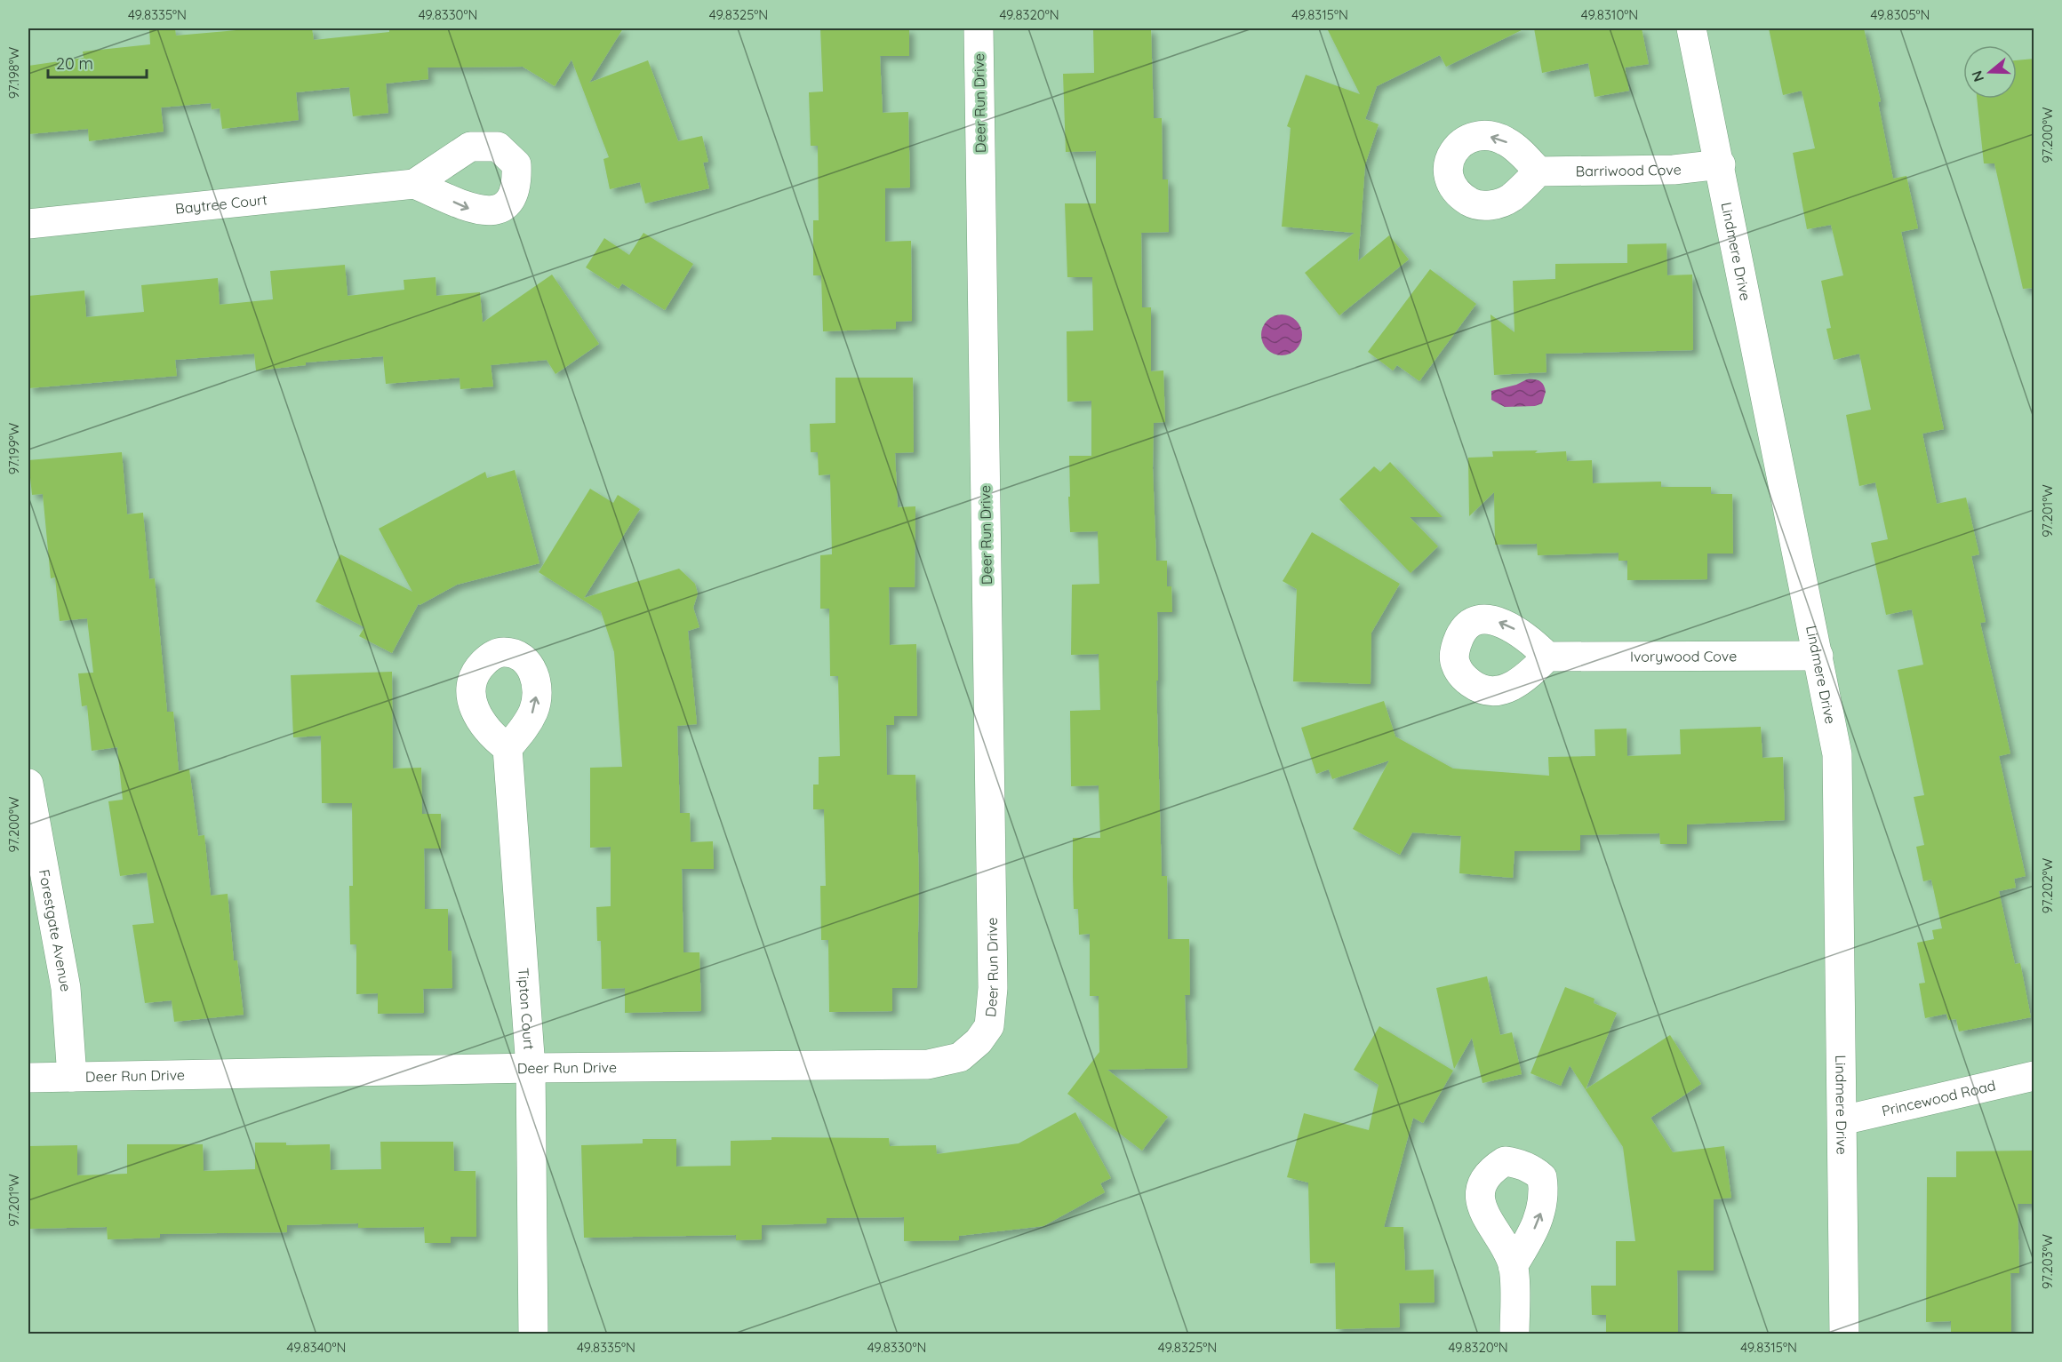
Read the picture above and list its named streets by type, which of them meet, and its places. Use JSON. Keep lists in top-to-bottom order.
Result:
{
  "streets": {
    "street": [
      "Deer Run Drive",
      "Barriwood Cove",
      "Baytree Court",
      "Lindmere Drive",
      "Ivorywood Cove",
      "Forestgate Avenue",
      "Tipton Court",
      "Princewood Road"
    ]
  },
  "crossings": [
    ["Deer Run Drive", "Forestgate Avenue"],
    ["Deer Run Drive", "Tipton Court"],
    ["Barriwood Cove", "Lindmere Drive"],
    ["Lindmere Drive", "Ivorywood Cove"],
    ["Lindmere Drive", "Princewood Road"]
  ],
  "scale_bar": "20 m",
  "north": "left",
  "coordinates": [
    "49.8335°N",
    "49.8330°N",
    "49.8325°N",
    "49.8320°N",
    "49.8315°N",
    "49.8310°N",
    "49.8305°N",
    "97.198°W",
    "97.200°W",
    "97.199°W",
    "97.201°W",
    "97.202°W",
    "97.203°W",
    "49.8340°N"
  ]
}
